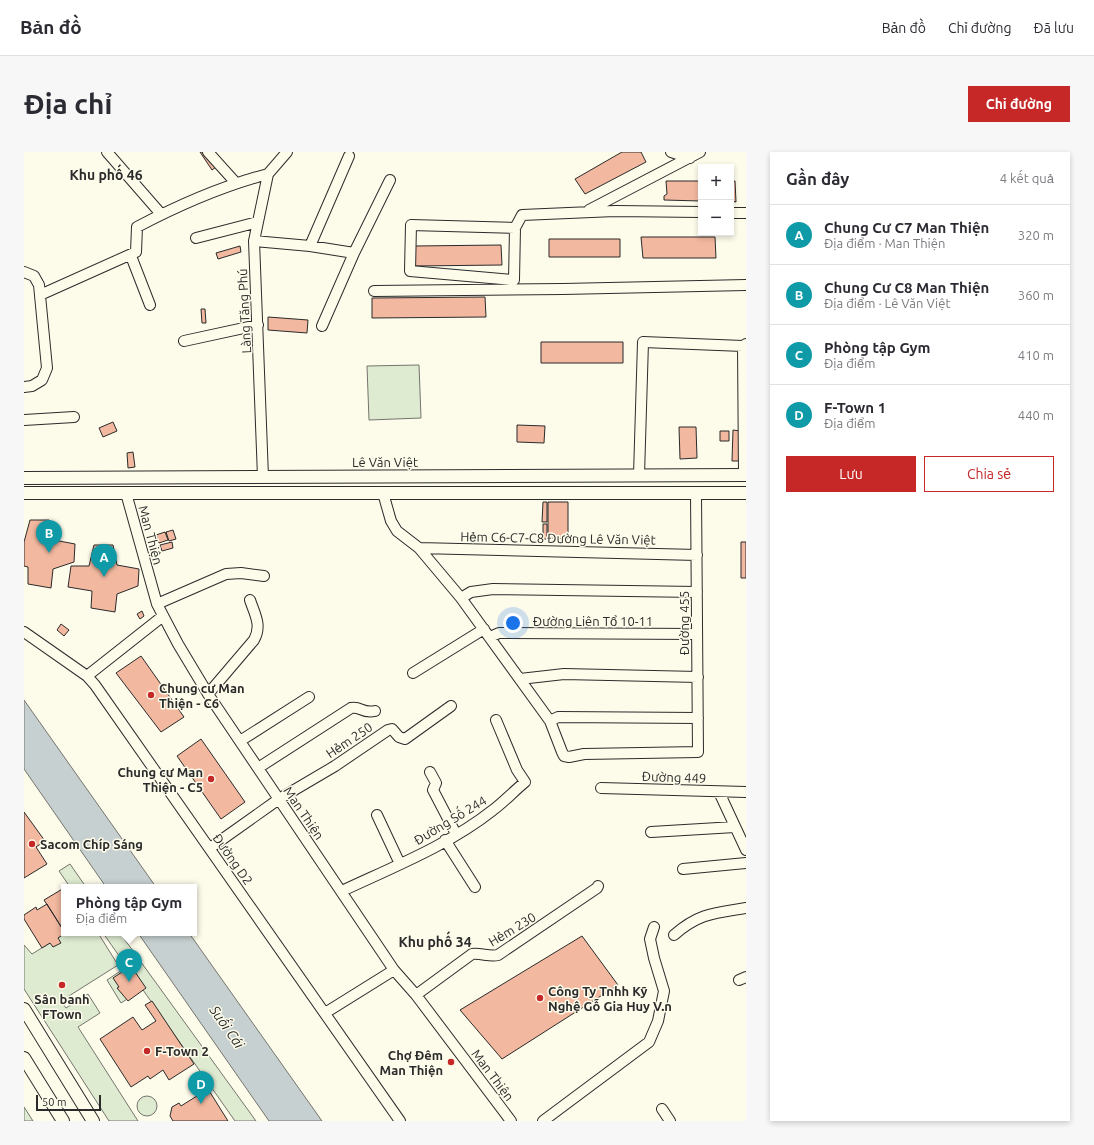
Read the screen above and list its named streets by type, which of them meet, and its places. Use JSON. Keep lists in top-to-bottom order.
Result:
{
  "streets": {
    "main road": ["Lê Văn Việt"],
    "street": [
      "Làng Tăng Phú",
      "Man Thiện",
      "Hẻm C6-C7-C8 Đường Lê Văn Việt",
      "Đường Liên Tổ 10-11",
      "Đường 455",
      "Hẻm 250",
      "Đường 449",
      "Đường Số 244",
      "Đường D2",
      "Hẻm 230"
    ]
  },
  "crossings": [
    ["Làng Tăng Phú", "Lê Văn Việt"],
    ["Man Thiện", "Hẻm 250"],
    ["Man Thiện", "Đường Số 244"],
    ["Man Thiện", "Hẻm 230"],
    ["Hẻm C6-C7-C8 Đường Lê Văn Việt", "Đường 455"],
    ["Đường Liên Tổ 10-11", "Đường 455"]
  ],
  "districts": ["Khu phố 46", "Khu phố 34"],
  "water": ["Suối Cái"],
  "places": [
    "Chung cư Man Thiện - C6",
    "Chung cư Man Thiện - C5",
    "Sacom Chíp Sáng",
    "Sân banh FTown",
    "Công Ty Tnhh Kỹ Nghệ Gỗ Gia Huy V.n",
    "F-Town 2",
    "Chợ Đêm Man Thiện"
  ],
  "scale_bar": "50 m",
  "page": {
    "header": "Bản đồ",
    "nav": ["Bản đồ", "Chỉ đường", "Đã lưu"],
    "buttons": [
      "Chỉ đường",
      ["Lưu", "Chia sẻ"]
    ],
    "title": "Địa chỉ",
    "heading": ["Gần đây", "4 kết quả"],
    "map_buttons": ["+", "−"],
    "list": [
      {
        "mark": "A",
        "name": "Chung Cư C7 Man Thiện",
        "note": "Địa điểm · Man Thiện",
        "value": "320 m"
      },
      {
        "mark": "B",
        "name": "Chung Cư C8 Man Thiện",
        "note": "Địa điểm · Lê Văn Việt",
        "value": "360 m"
      },
      {
        "mark": "C",
        "name": "Phòng tập Gym",
        "note": "Địa điểm",
        "value": "410 m"
      },
      {
        "mark": "D",
        "name": "F-Town 1",
        "note": "Địa điểm",
        "value": "440 m"
      }
    ],
    "pins": [
      "B",
      "A",
      "C",
      "D"
    ],
    "popup": ["Phòng tập Gym", "Địa điểm"],
    "scale": "50 m"
  }
}
